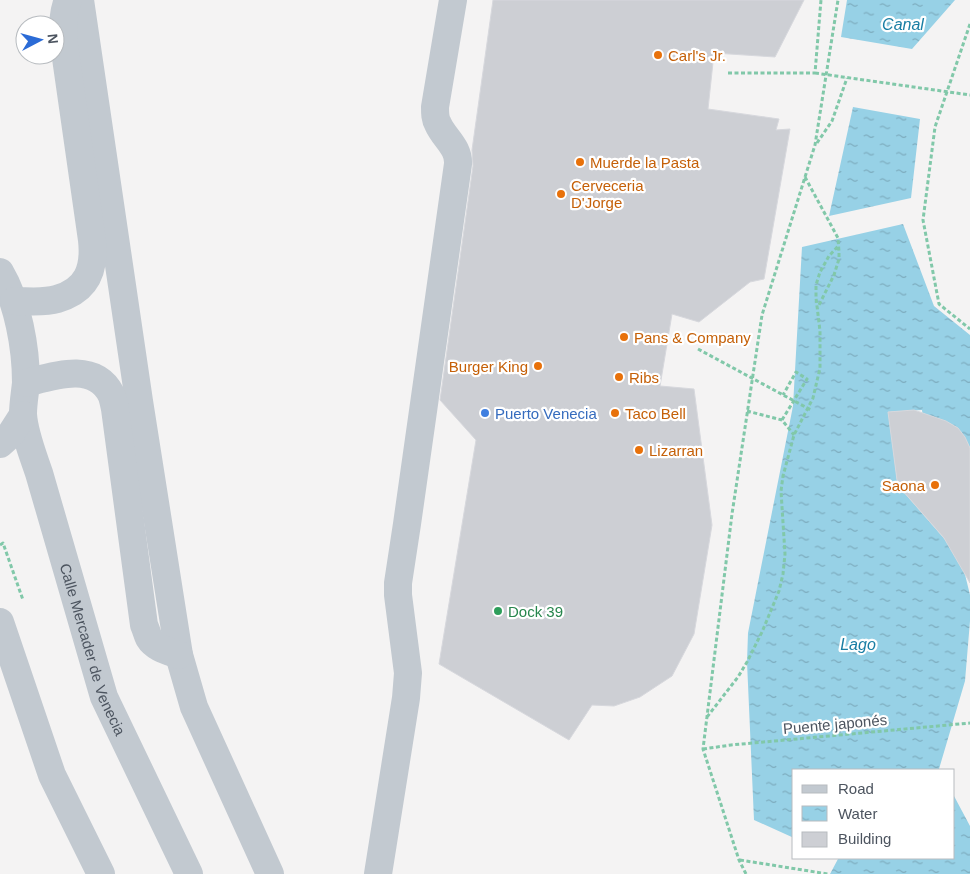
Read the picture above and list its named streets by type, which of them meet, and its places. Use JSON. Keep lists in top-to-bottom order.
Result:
{
  "streets": {
    "street": ["Calle Mercader de Venecia"],
    "path": ["Puente japonés"]
  },
  "water": ["Canal", "Lago"],
  "places": [
    "Carl's Jr.",
    "Muerde la Pasta",
    "Cerveceria D'Jorge",
    "Pans & Company",
    "Burger King",
    "Ribs",
    "Puerto Venecia",
    "Taco Bell",
    "Lizarran",
    "Saona",
    "Dock 39"
  ],
  "legend": ["Road", "Water", "Building"],
  "north": "right"
}
